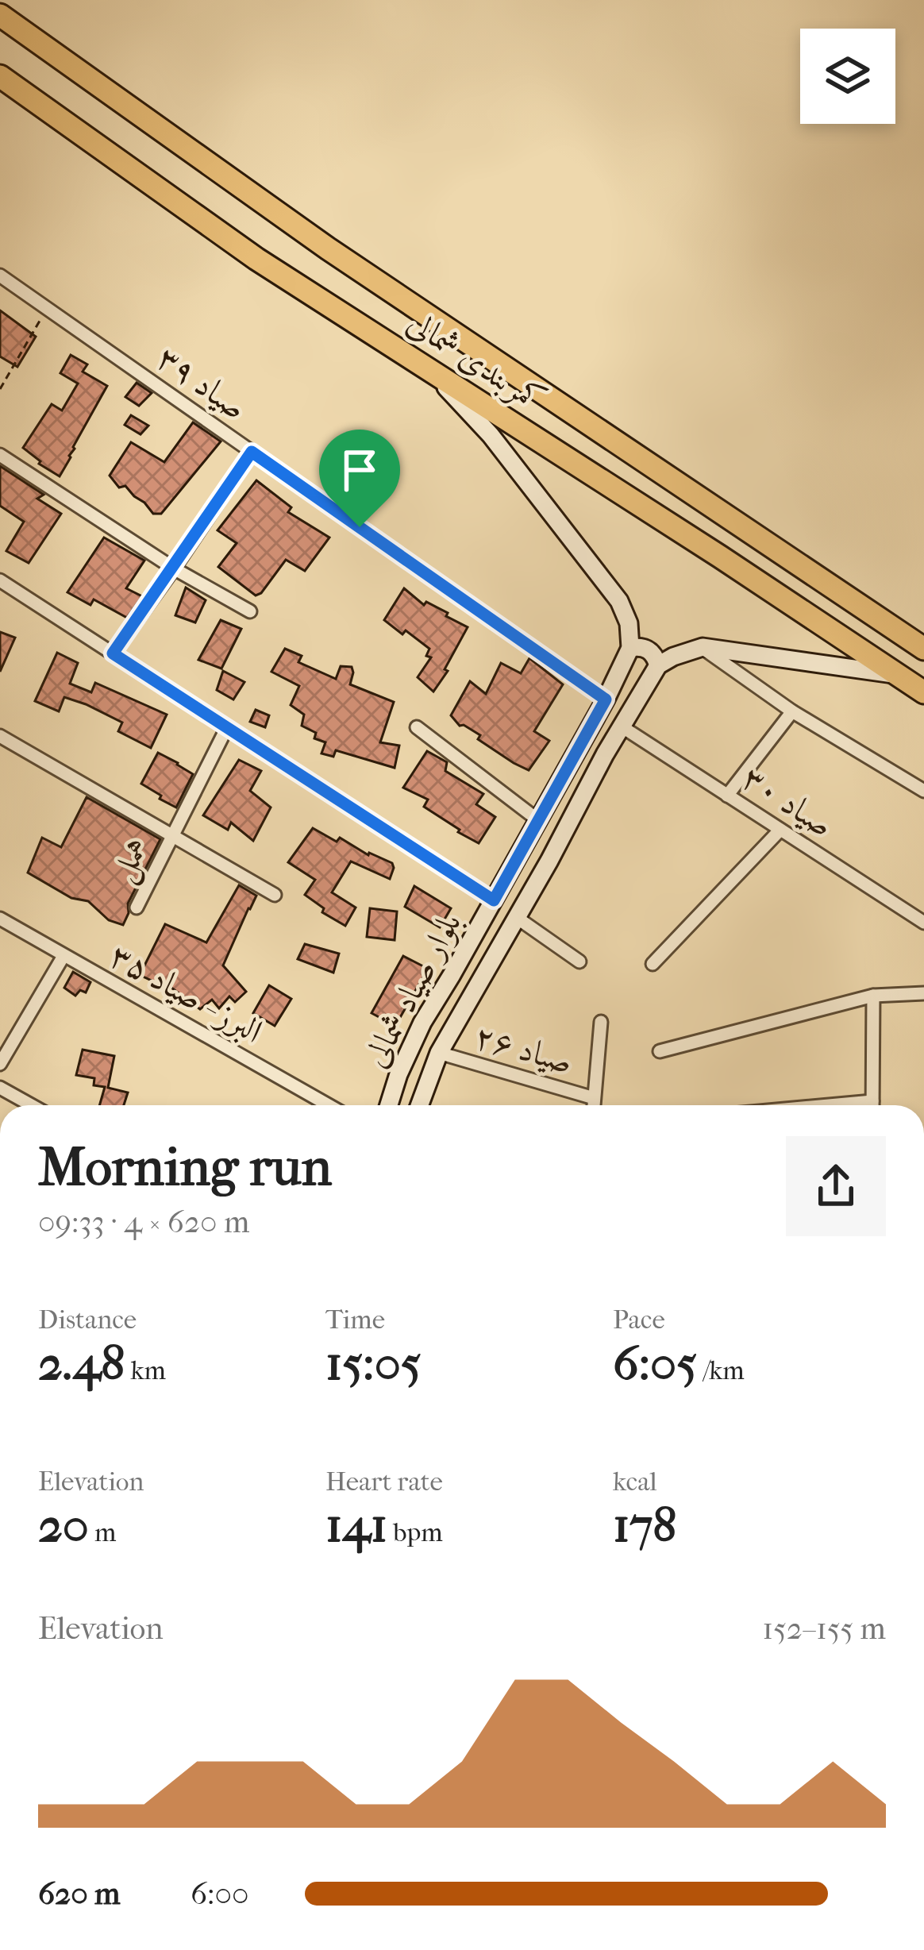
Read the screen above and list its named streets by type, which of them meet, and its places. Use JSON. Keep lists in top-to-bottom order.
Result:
{
  "streets": {
    "highway": ["کمربندی شمالی"],
    "main road": ["بلوار صیاد شمالی"],
    "street": [
      "صیاد ۳۹",
      "صیاد ۳۰",
      "همل",
      "البرز - صیاد ۳۵",
      "صیاد ۲۶"
    ]
  },
  "crossings": [
    ["صیاد ۳۹", "بلوار صیاد شمالی"],
    ["صیاد ۳۰", "بلوار صیاد شمالی"],
    ["بلوار صیاد شمالی", "صیاد ۲۶"]
  ],
  "page": {
    "heading": ["Morning run", "09:33 · 4 × 620 m"],
    "stats": [
      ["Distance", "2.48 km"],
      ["Time", "15:05"],
      ["Pace", "6:05 /km"],
      ["Elevation", "20 m"],
      ["Heart rate", "141 bpm"],
      ["kcal", "178"]
    ],
    "chart": ["Elevation", "152–155 m"],
    "list": [
      {
        "name": "620 m",
        "note": "6:00"
      }
    ]
  }
}
